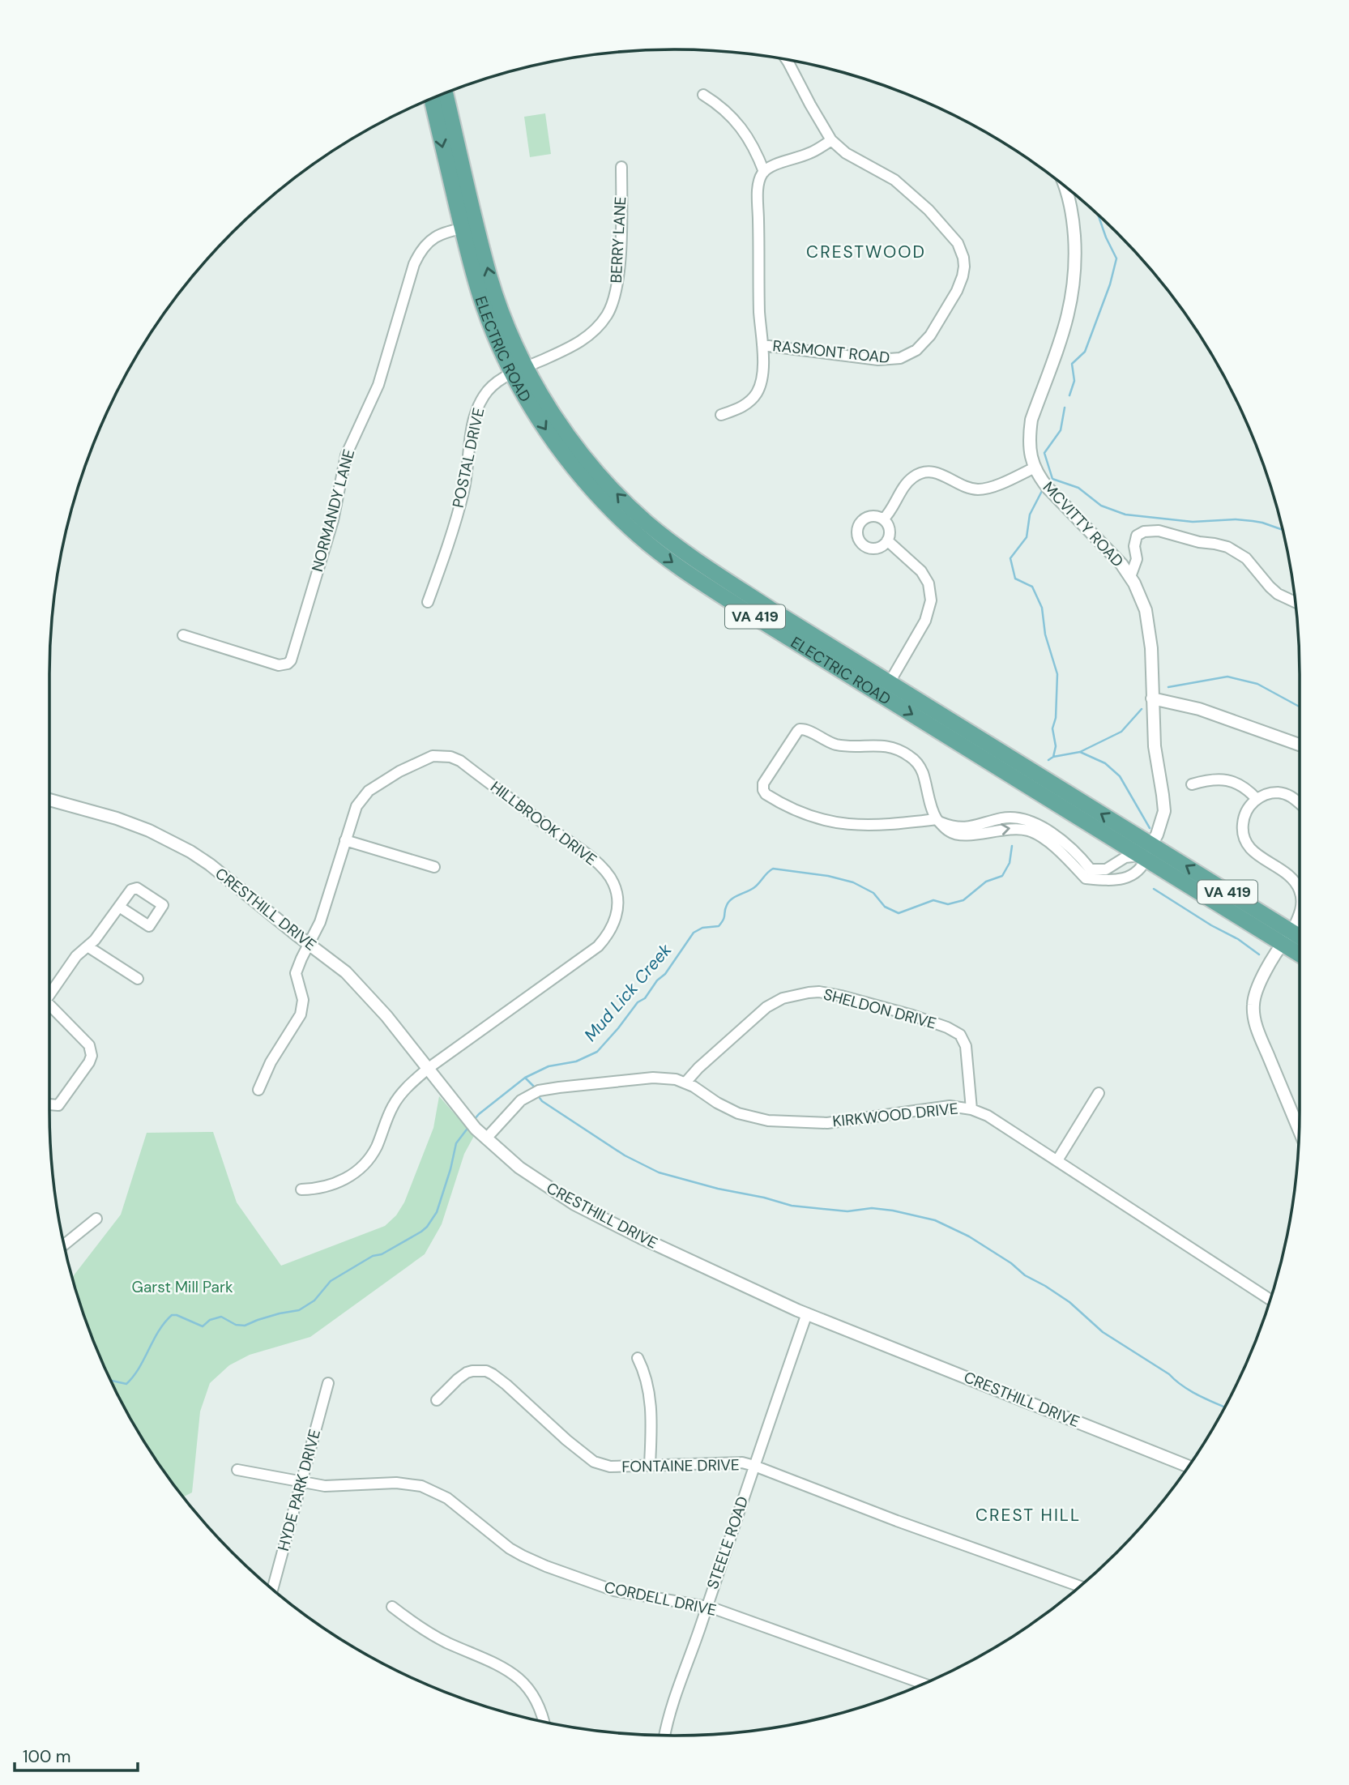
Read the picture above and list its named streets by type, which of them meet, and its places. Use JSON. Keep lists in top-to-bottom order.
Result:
{
  "streets": {
    "main road": ["ELECTRIC ROAD", "VA 419"],
    "street": [
      "BERRY LANE",
      "RASMONT ROAD",
      "POSTAL DRIVE",
      "NORMANDY LANE",
      "MCVITTY ROAD",
      "HILLBROOK DRIVE",
      "CRESTHILL DRIVE",
      "SHELDON DRIVE",
      "KIRKWOOD DRIVE",
      "FONTAINE DRIVE",
      "HYDE PARK DRIVE",
      "STEELE ROAD",
      "CORDELL DRIVE"
    ]
  },
  "crossings": [
    ["BERRY LANE", "ELECTRIC ROAD"],
    ["BERRY LANE", "POSTAL DRIVE"],
    ["ELECTRIC ROAD", "POSTAL DRIVE"],
    ["ELECTRIC ROAD", "NORMANDY LANE"],
    ["ELECTRIC ROAD", "MCVITTY ROAD"],
    ["HILLBROOK DRIVE", "CRESTHILL DRIVE"],
    ["CRESTHILL DRIVE", "KIRKWOOD DRIVE"],
    ["CRESTHILL DRIVE", "STEELE ROAD"],
    ["SHELDON DRIVE", "KIRKWOOD DRIVE"],
    ["FONTAINE DRIVE", "STEELE ROAD"],
    ["HYDE PARK DRIVE", "CORDELL DRIVE"],
    ["STEELE ROAD", "CORDELL DRIVE"]
  ],
  "districts": ["CRESTWOOD", "CREST HILL"],
  "water": ["Mud Lick Creek"],
  "parks": ["Garst Mill Park"],
  "scale_bar": "100 m"
}
